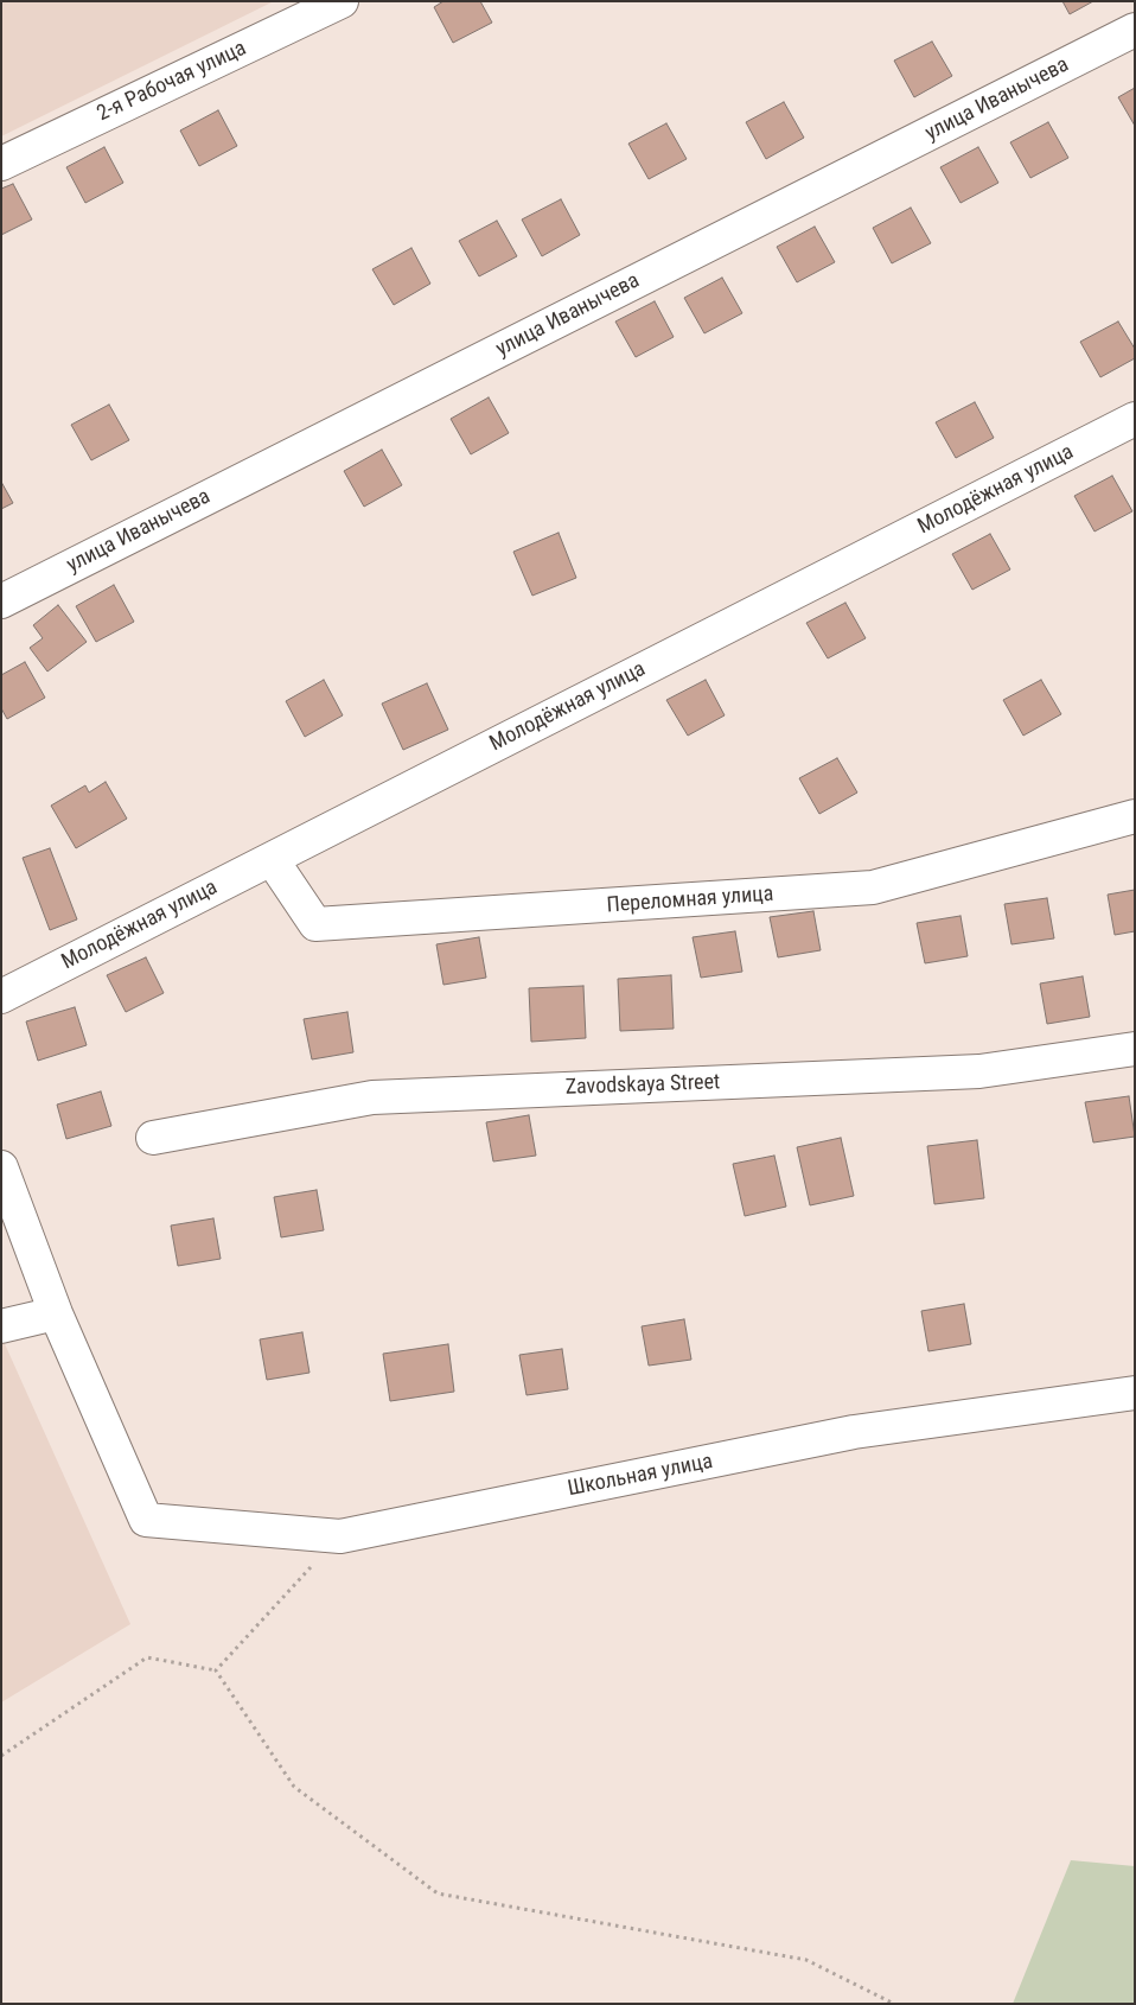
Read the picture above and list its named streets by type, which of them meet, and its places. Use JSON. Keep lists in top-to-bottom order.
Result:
{
  "streets": {
    "street": [
      "2-я Рабочая улица",
      "улица Иванычева",
      "Молодёжная улица",
      "Переломная улица",
      "Zavodskaya Street",
      "Школьная улица"
    ]
  },
  "crossings": [
    ["Молодёжная улица", "Переломная улица"]
  ]
}
